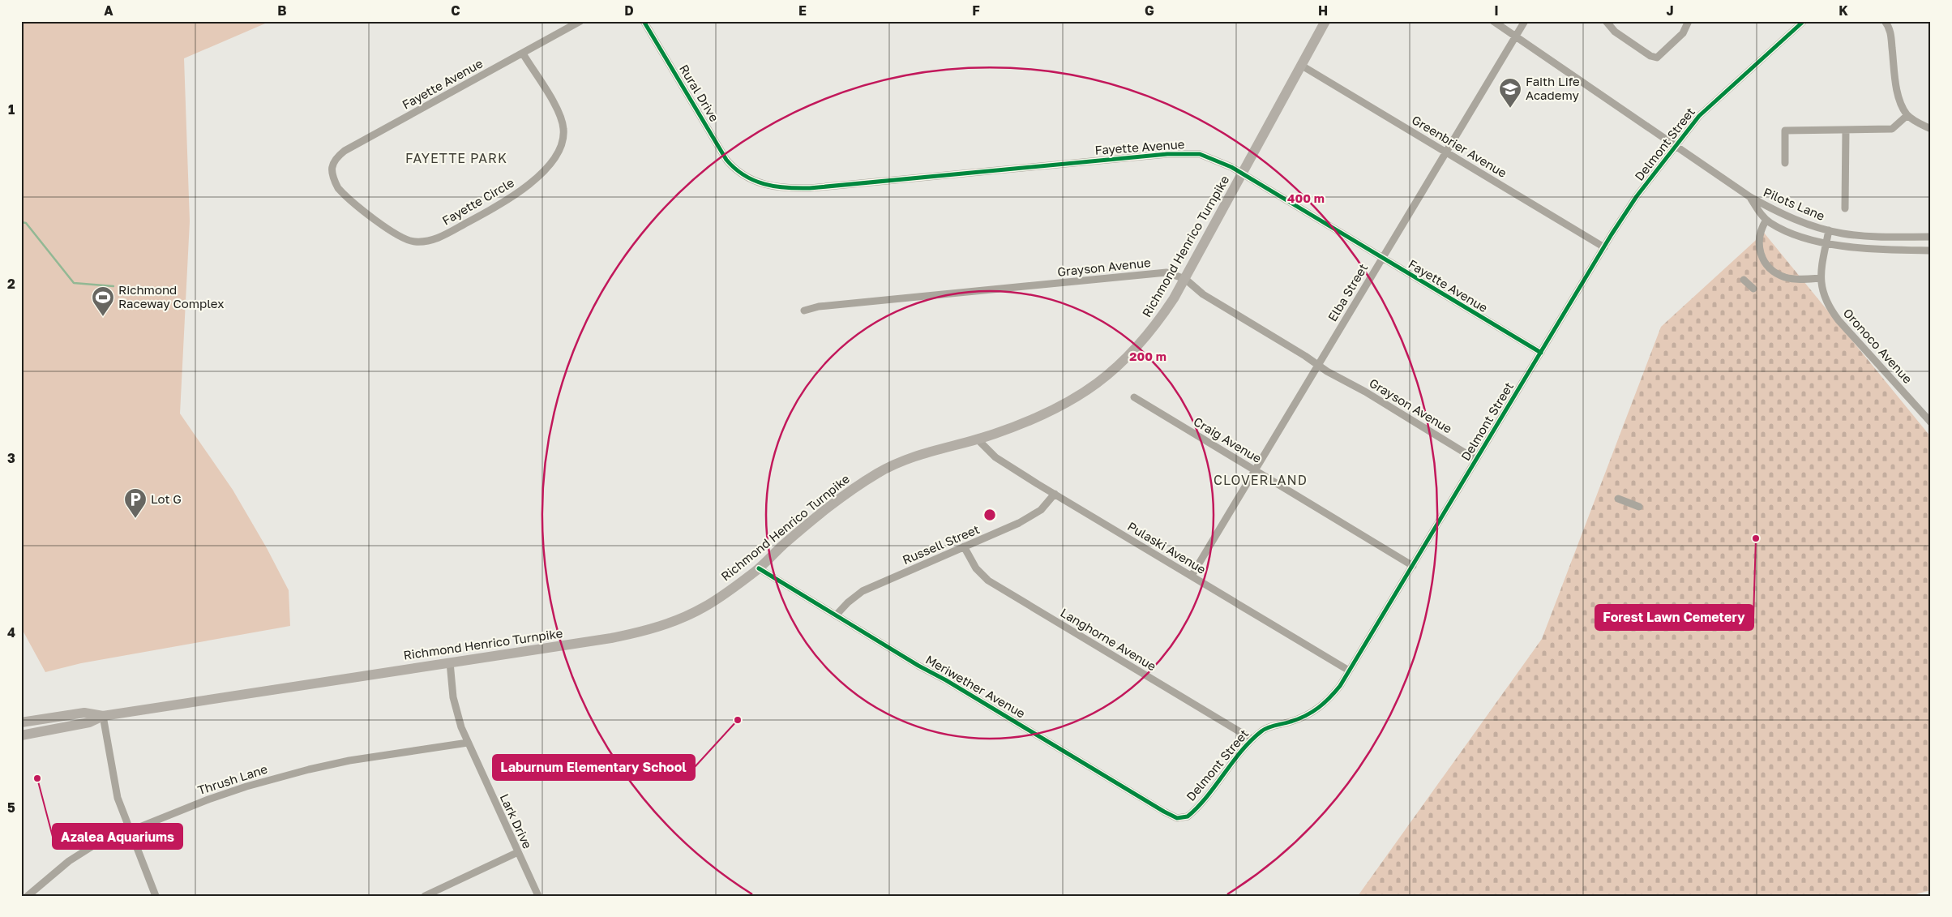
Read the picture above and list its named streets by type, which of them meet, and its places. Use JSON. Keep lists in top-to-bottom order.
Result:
{
  "streets": {
    "main road": ["Richmond Henrico Turnpike"],
    "street": [
      "Fayette Avenue",
      "Rural Drive",
      "Delmont Street",
      "Greenbrier Avenue",
      "Fayette Circle",
      "Pilots Lane",
      "Grayson Avenue",
      "Elba Street",
      "Oronoco Avenue",
      "Craig Avenue",
      "Russell Street",
      "Pulaski Avenue",
      "Langhorne Avenue",
      "Meriwether Avenue",
      "Thrush Lane",
      "Lark Drive"
    ]
  },
  "crossings": [
    ["Fayette Avenue", "Rural Drive"],
    ["Fayette Avenue", "Delmont Street"],
    ["Fayette Avenue", "Fayette Circle"],
    ["Fayette Avenue", "Richmond Henrico Turnpike"],
    ["Fayette Avenue", "Elba Street"],
    ["Delmont Street", "Greenbrier Avenue"],
    ["Delmont Street", "Grayson Avenue"],
    ["Delmont Street", "Craig Avenue"],
    ["Delmont Street", "Pulaski Avenue"],
    ["Delmont Street", "Langhorne Avenue"],
    ["Delmont Street", "Meriwether Avenue"],
    ["Greenbrier Avenue", "Richmond Henrico Turnpike"],
    ["Greenbrier Avenue", "Elba Street"],
    ["Pilots Lane", "Oronoco Avenue"],
    ["Richmond Henrico Turnpike", "Grayson Avenue"],
    ["Richmond Henrico Turnpike", "Pulaski Avenue"],
    ["Richmond Henrico Turnpike", "Meriwether Avenue"],
    ["Richmond Henrico Turnpike", "Lark Drive"],
    ["Grayson Avenue", "Elba Street"],
    ["Elba Street", "Craig Avenue"],
    ["Elba Street", "Pulaski Avenue"],
    ["Russell Street", "Pulaski Avenue"],
    ["Russell Street", "Langhorne Avenue"],
    ["Russell Street", "Meriwether Avenue"],
    ["Thrush Lane", "Lark Drive"]
  ],
  "districts": ["FAYETTE PARK", "CLOVERLAND"],
  "places": {
    "school or university": ["Faith Life Academy"],
    "sports": ["Richmond Raceway Complex"],
    "parking": ["Lot G"],
    "other": ["Forest Lawn Cemetery", "Laburnum Elementary School", "Azalea Aquariums"]
  },
  "grid": {
    "columns": [
      "A",
      "B",
      "C",
      "D",
      "E",
      "F",
      "G",
      "H",
      "I",
      "J",
      "K"
    ],
    "rows": [
      "1",
      "2",
      "3",
      "4",
      "5"
    ]
  },
  "rings": ["400 m", "200 m"]
}
